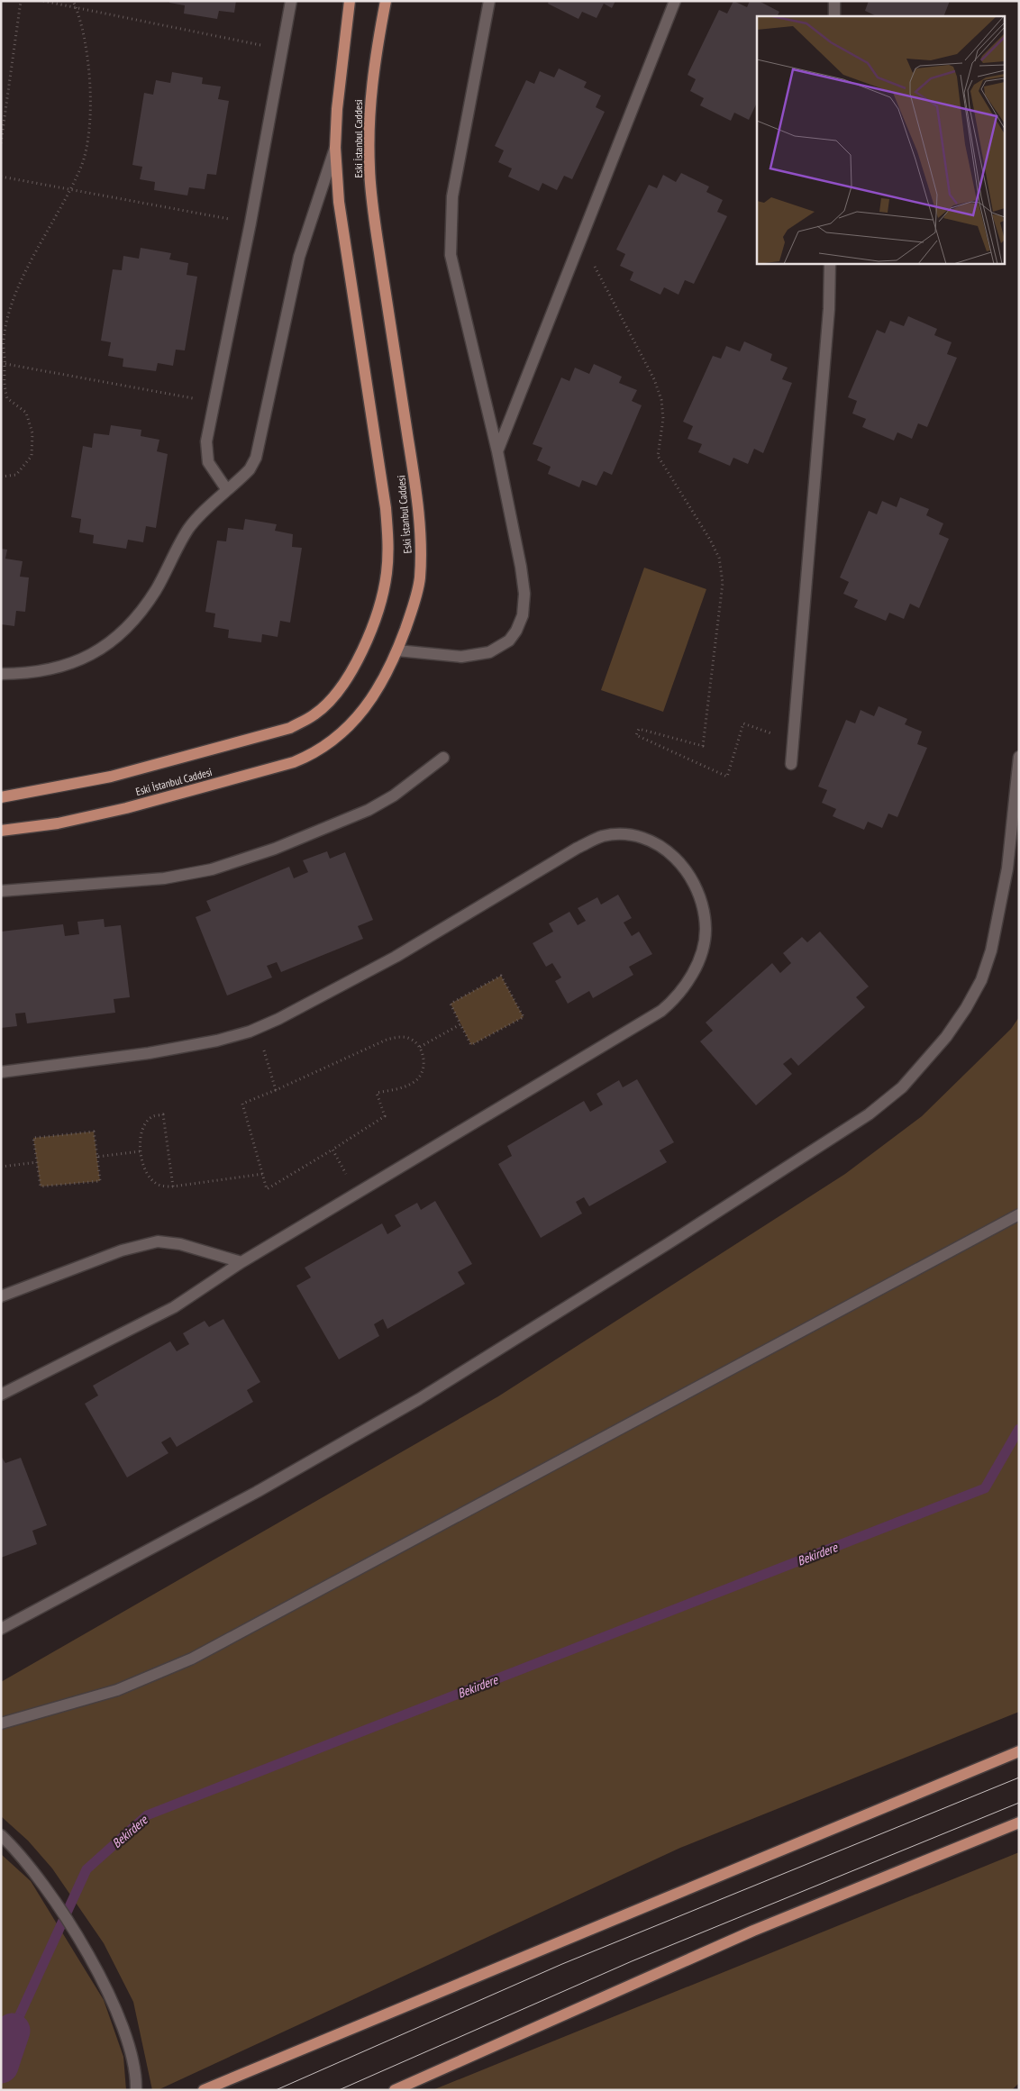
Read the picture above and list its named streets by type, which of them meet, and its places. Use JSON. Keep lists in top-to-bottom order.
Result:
{
  "streets": {
    "main road": ["Eski İstanbul Caddesi"]
  },
  "water": ["Bekirdere"]
}
